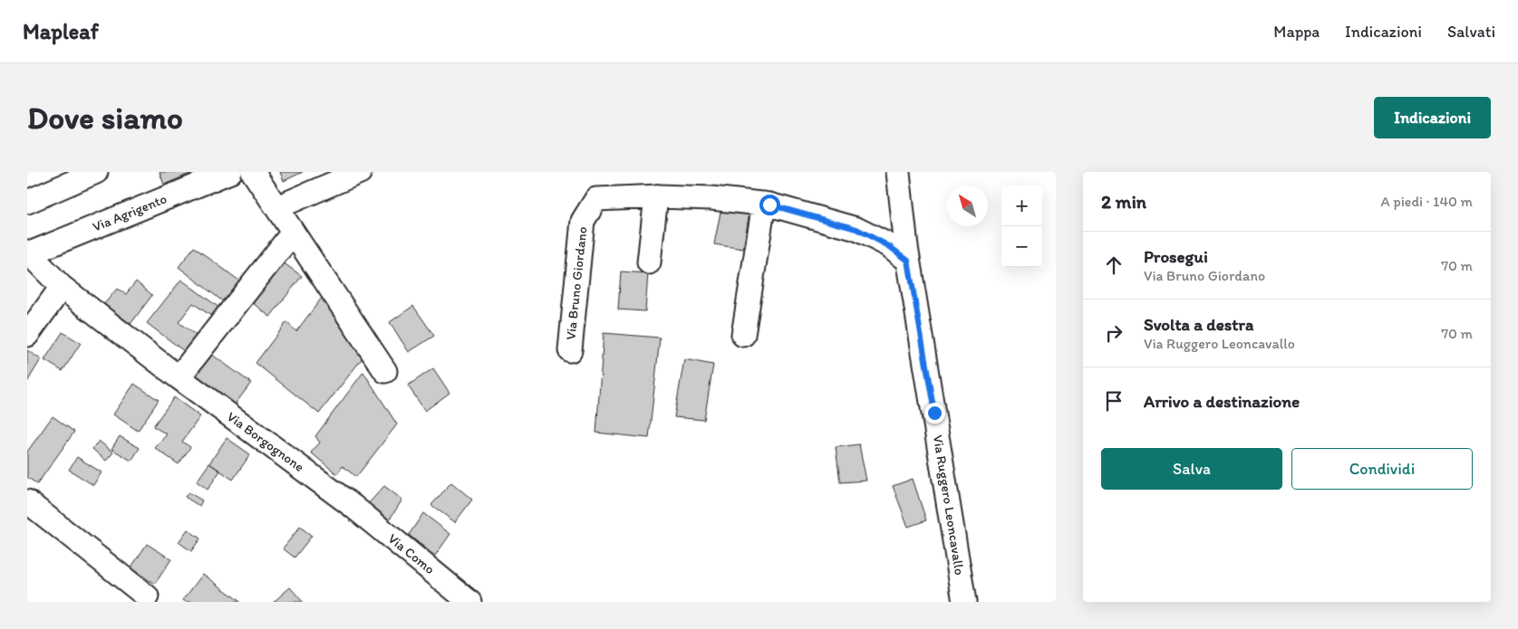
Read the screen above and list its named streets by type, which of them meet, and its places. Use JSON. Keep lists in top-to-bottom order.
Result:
{
  "streets": {
    "street": [
      "Via Agrigento",
      "Via Bruno Giordano",
      "Via Borgognone",
      "Via Ruggero Leoncavallo",
      "Via Como"
    ]
  },
  "crossings": [
    ["Via Agrigento", "Via Borgognone"],
    ["Via Bruno Giordano", "Via Ruggero Leoncavallo"],
    ["Via Borgognone", "Via Como"]
  ],
  "north": "top left",
  "page": {
    "header": "Mapleaf",
    "nav": ["Mappa", "Indicazioni", "Salvati"],
    "buttons": [
      "Indicazioni",
      ["Salva", "Condividi"]
    ],
    "title": "Dove siamo",
    "heading": ["2 min", "A piedi · 140 m"],
    "map_buttons": ["+", "−"],
    "list": [
      ["Prosegui", "Via Bruno Giordano", "70 m"],
      ["Svolta a destra", "Via Ruggero Leoncavallo", "70 m"],
      "Arrivo a destinazione"
    ]
  }
}
